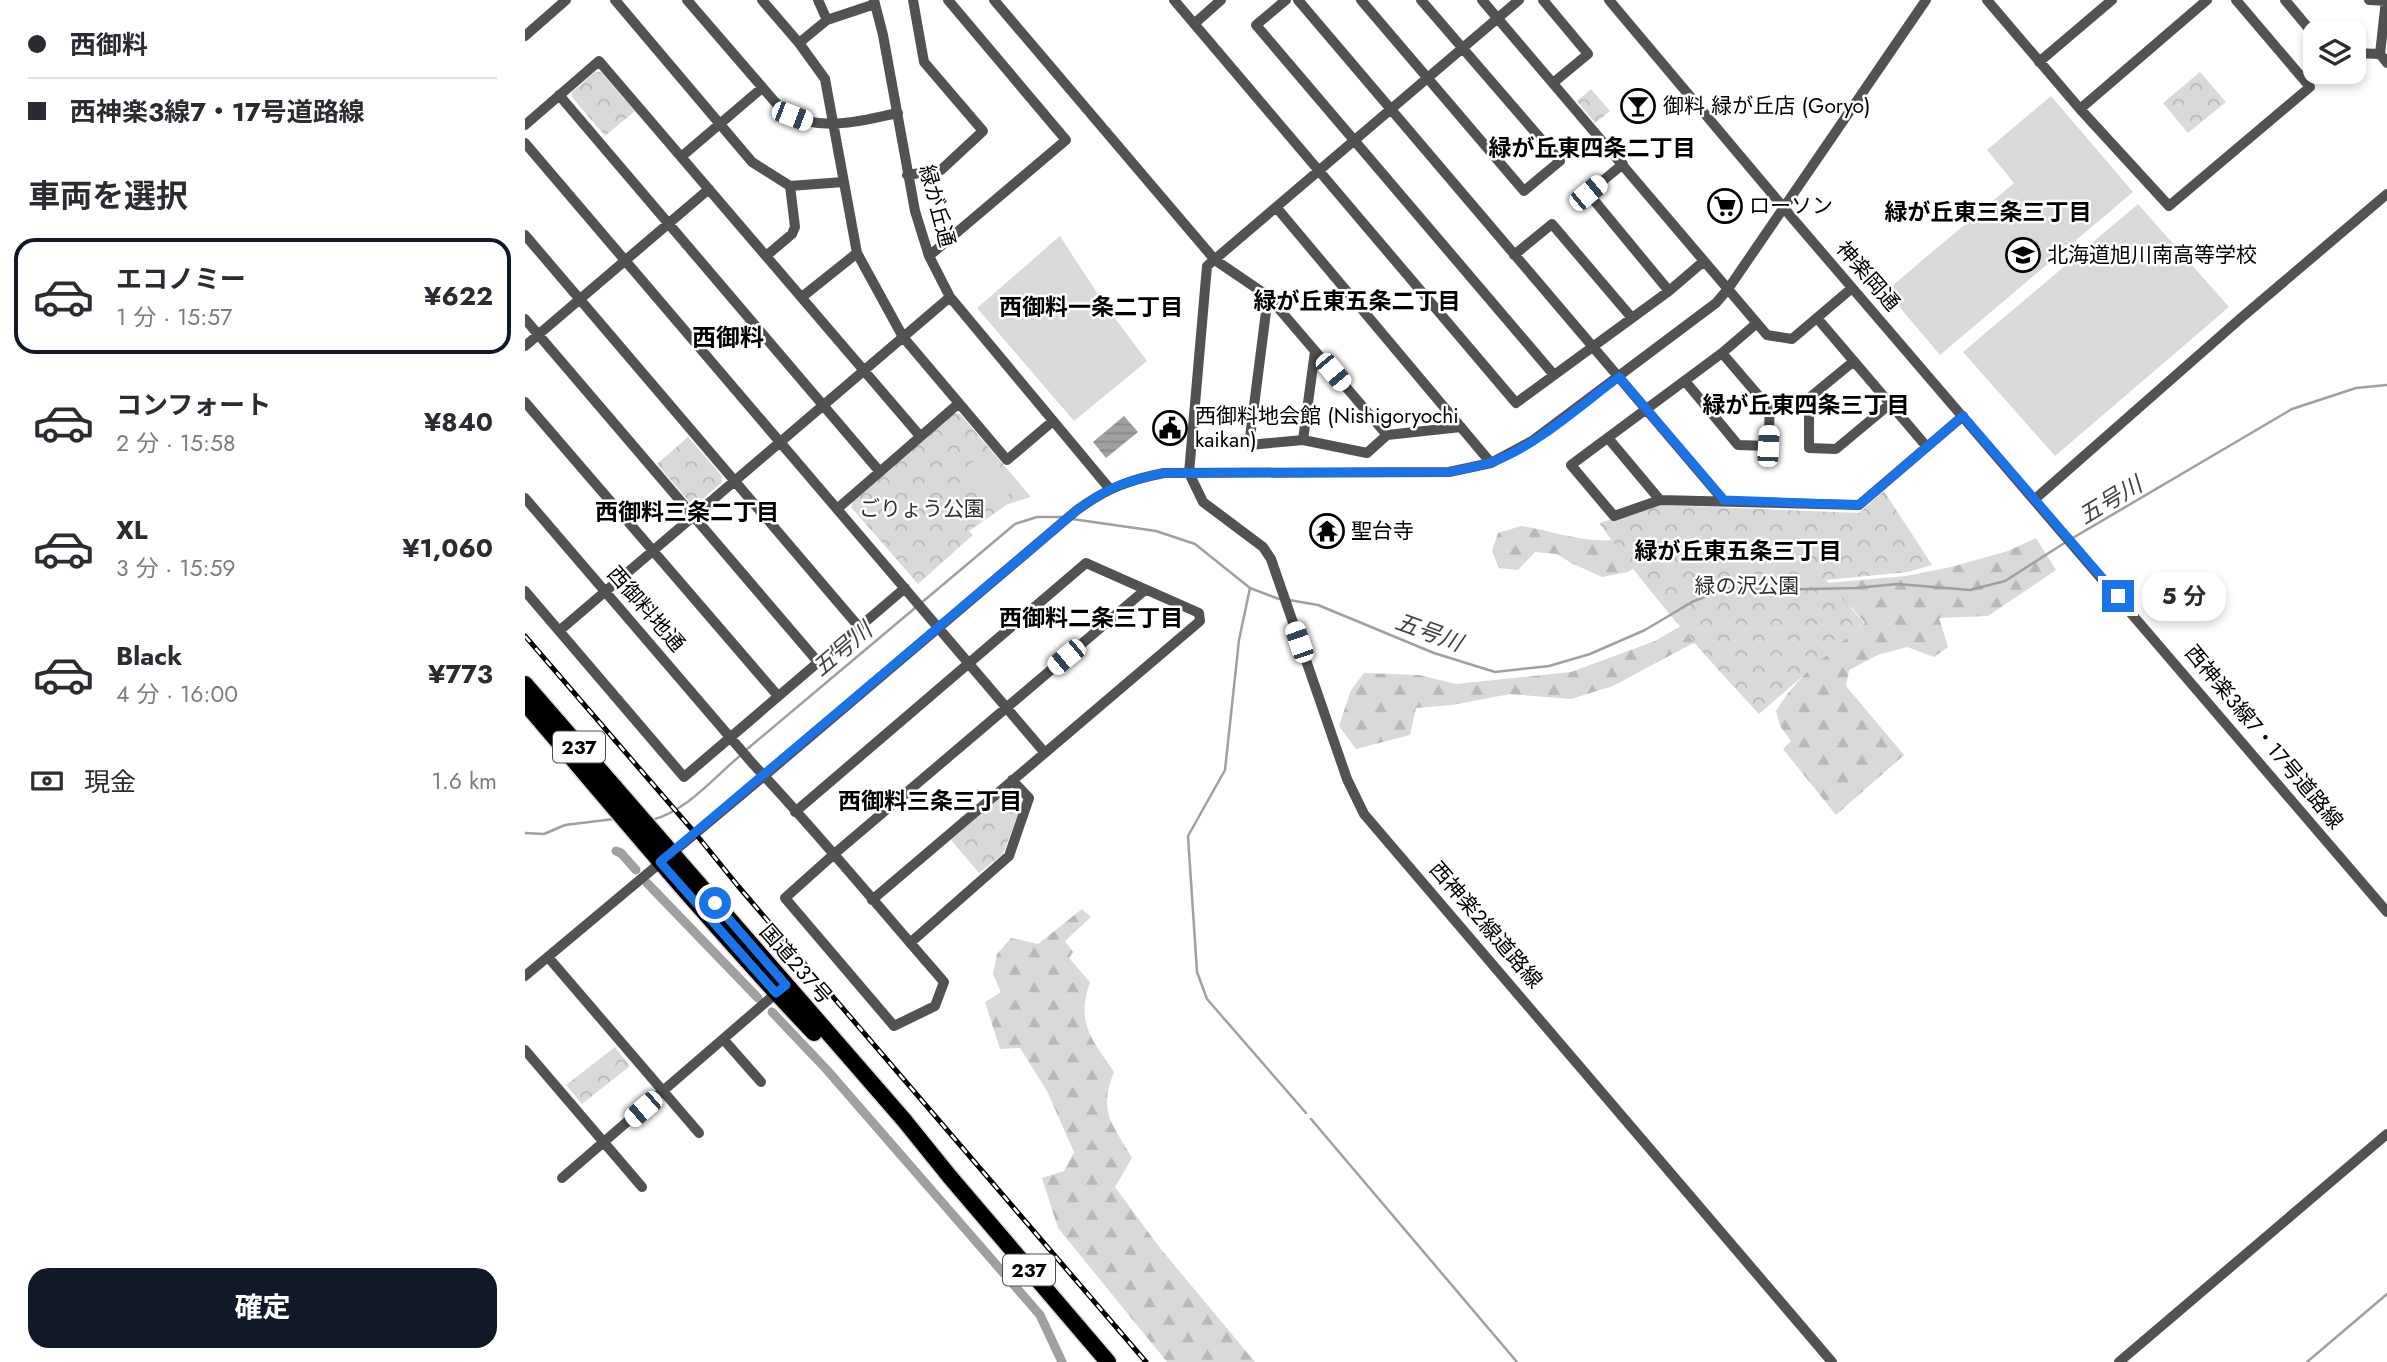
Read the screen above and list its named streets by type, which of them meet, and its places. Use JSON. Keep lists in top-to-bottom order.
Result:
{
  "streets": {
    "highway": ["237", "国道237号"],
    "street": [
      "緑が丘通",
      "神楽岡通",
      "西御料地通",
      "西神楽3線7・17号道路線",
      "西神楽2線道路線"
    ]
  },
  "districts": [
    "緑が丘東四条二丁目",
    "緑が丘東三条三丁目",
    "緑が丘東五条二丁目",
    "西御料一条二丁目",
    "西御料",
    "緑が丘東四条三丁目",
    "西御料三条二丁目",
    "緑が丘東五条三丁目",
    "西御料二条三丁目",
    "西御料三条三丁目"
  ],
  "water": ["五号川"],
  "parks": ["ごりょう公園", "緑の沢公園"],
  "places": {
    "bar": ["御料 緑が丘店 (Goryo)"],
    "supermarket": ["ローソン"],
    "school or university": ["北海道旭川南高等学校"],
    "public building": ["西御料地会館 (Nishigoryochi kaikan)"],
    "temple": ["聖台寺"]
  },
  "page": {
    "banner": ["西御料", "西神楽3線7・17号道路線"],
    "heading": "車両を選択",
    "list": [
      {
        "name": "エコノミー",
        "note": "1 分 · 15:57",
        "value": "¥622"
      },
      {
        "name": "コンフォート",
        "note": "2 分 · 15:58",
        "value": "¥840"
      },
      {
        "name": "XL",
        "note": "3 分 · 15:59",
        "value": "¥1,060"
      },
      {
        "name": "Black",
        "note": "4 分 · 16:00",
        "value": "¥773"
      }
    ],
    "bubble": "5 分",
    "pay": ["現金", "1.6 km"],
    "buttons": "確定"
  }
}
